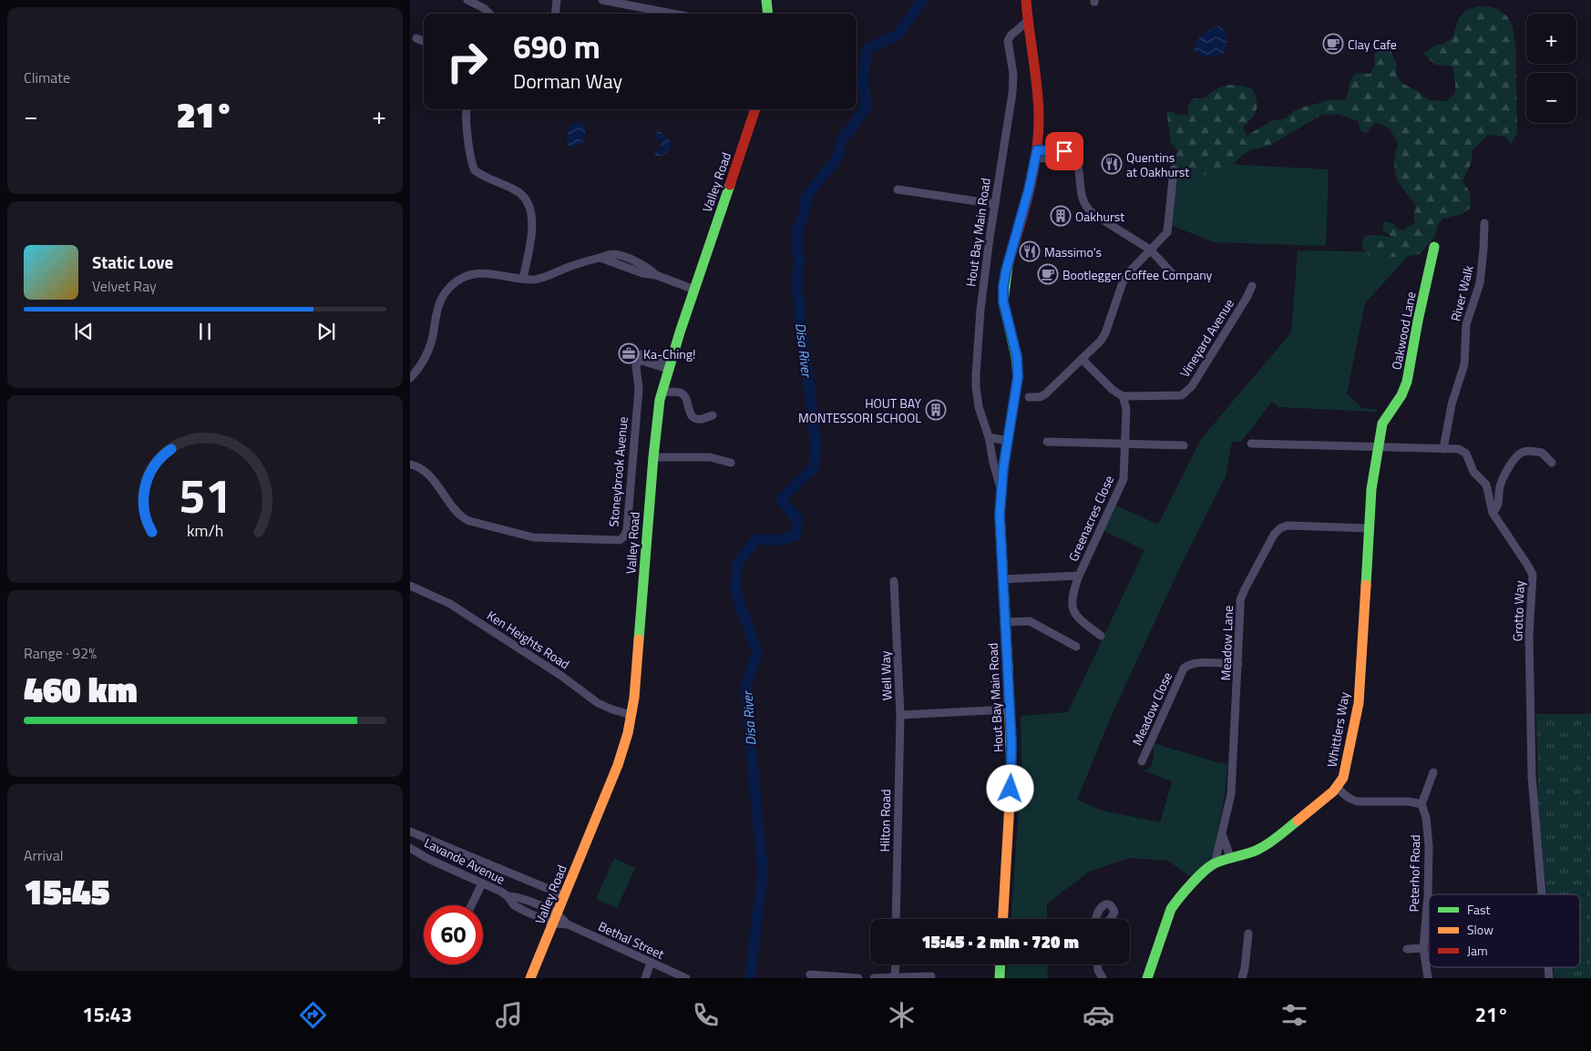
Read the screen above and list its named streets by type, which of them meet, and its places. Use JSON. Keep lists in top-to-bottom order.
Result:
{
  "streets": {
    "street": [
      "Valley Road",
      "Hout Bay Main Road",
      "River Walk",
      "Oakwood Lane",
      "Vineyard Avenue",
      "Stoneybrook Avenue",
      "Greenacres Close",
      "Grotto Way",
      "Ken Heights Road",
      "Meadow Lane",
      "Well Way",
      "Meadow Close",
      "Whittlers Way",
      "Hilton Road",
      "Lavande Avenue",
      "Peterhof Road",
      "Bethal Street"
    ]
  },
  "crossings": [
    ["Valley Road", "Stoneybrook Avenue"],
    ["Valley Road", "Ken Heights Road"],
    ["Valley Road", "Lavande Avenue"],
    ["Valley Road", "Bethal Street"],
    ["Hout Bay Main Road", "Greenacres Close"],
    ["Hout Bay Main Road", "Well Way"],
    ["River Walk", "Grotto Way"],
    ["Oakwood Lane", "Grotto Way"],
    ["Oakwood Lane", "Whittlers Way"],
    ["Vineyard Avenue", "Greenacres Close"],
    ["Grotto Way", "Whittlers Way"],
    ["Meadow Lane", "Meadow Close"],
    ["Meadow Lane", "Whittlers Way"],
    ["Well Way", "Hilton Road"],
    ["Lavande Avenue", "Bethal Street"]
  ],
  "water": ["Disa River"],
  "places": {
    "cafe": ["Clay Cafe", "Bootlegger Coffee Company"],
    "restaurant": ["Quentins at Oakhurst", "Massimo's"],
    "building": ["Oakhurst", "HOUT BAY MONTESSORI SCHOOL"],
    "office": ["Ka-Ching!"]
  },
  "legend": ["Fast", "Slow", "Jam"],
  "page": {
    "tile": [
      "Climate",
      ["Range · 92%", "460 km"],
      ["Arrival", "15:45"]
    ],
    "map_buttons": ["+", "−"],
    "turn": ["690 m", "Dorman Way"],
    "heat": ["−", "21°", "+"],
    "song": ["Static Love", "Velvet Ray"],
    "limit": "60",
    "trip": "15:45 · 2 min · 720 m",
    "tabs": ["15:43", "21°"],
    "gauge": ["51", "km/h"]
  }
}
